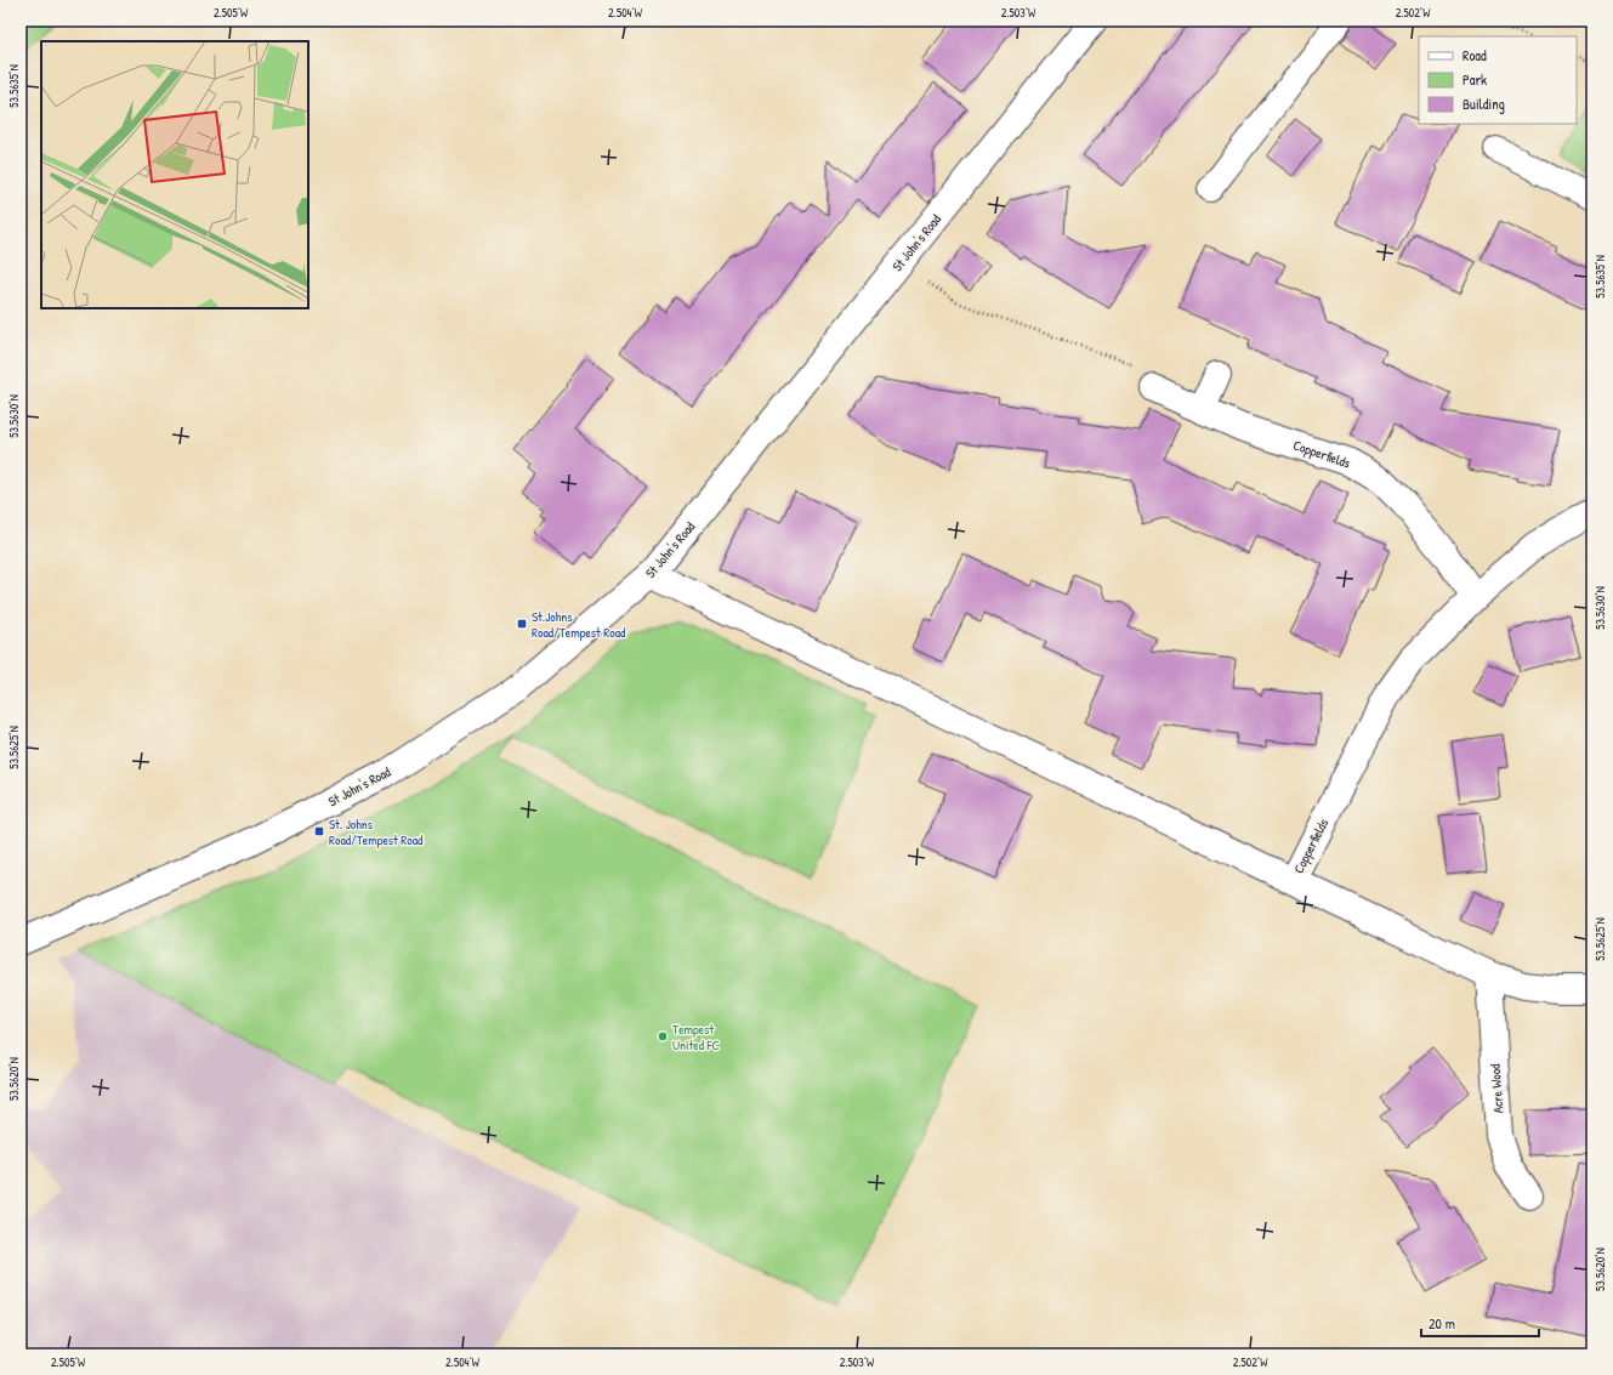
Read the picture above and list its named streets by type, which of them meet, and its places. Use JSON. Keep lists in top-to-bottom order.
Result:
{
  "streets": {
    "street": ["St John's Road", "Copperfields", "Acre Wood"]
  },
  "places": {
    "transit": ["St.Johns Road/Tempest Road", "St. Johns Road/Tempest Road"],
    "other": ["Tempest United FC"]
  },
  "legend": ["Road", "Park", "Building"],
  "scale_bar": "20 m",
  "coordinates": [
    "2.505°W",
    "2.504°W",
    "2.503°W",
    "2.502°W",
    "53.5635°N",
    "53.5630°N",
    "53.5625°N",
    "53.5620°N"
  ]
}
